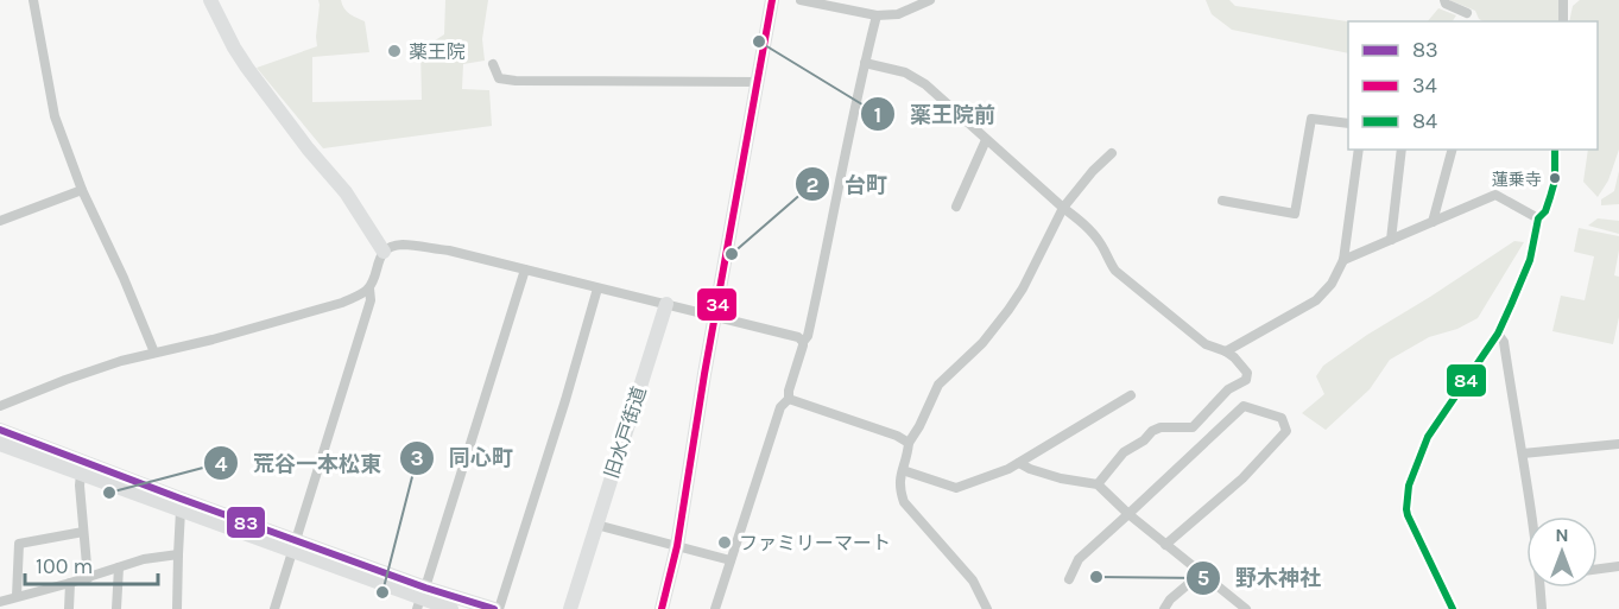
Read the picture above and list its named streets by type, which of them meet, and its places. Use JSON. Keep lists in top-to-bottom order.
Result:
{
  "streets": {
    "main road": ["旧水戸街道"]
  },
  "places": [
    "薬王院前",
    "薬王院",
    "蓮乗寺",
    "台町",
    "荒谷一本松東",
    "ファミリーマート",
    "野木神社",
    "同心町"
  ],
  "lines": ["transit line 34", "transit line 84", "transit line 83"],
  "legend": ["83", "34", "84"],
  "scale_bar": "100 m",
  "north": "top"
}
